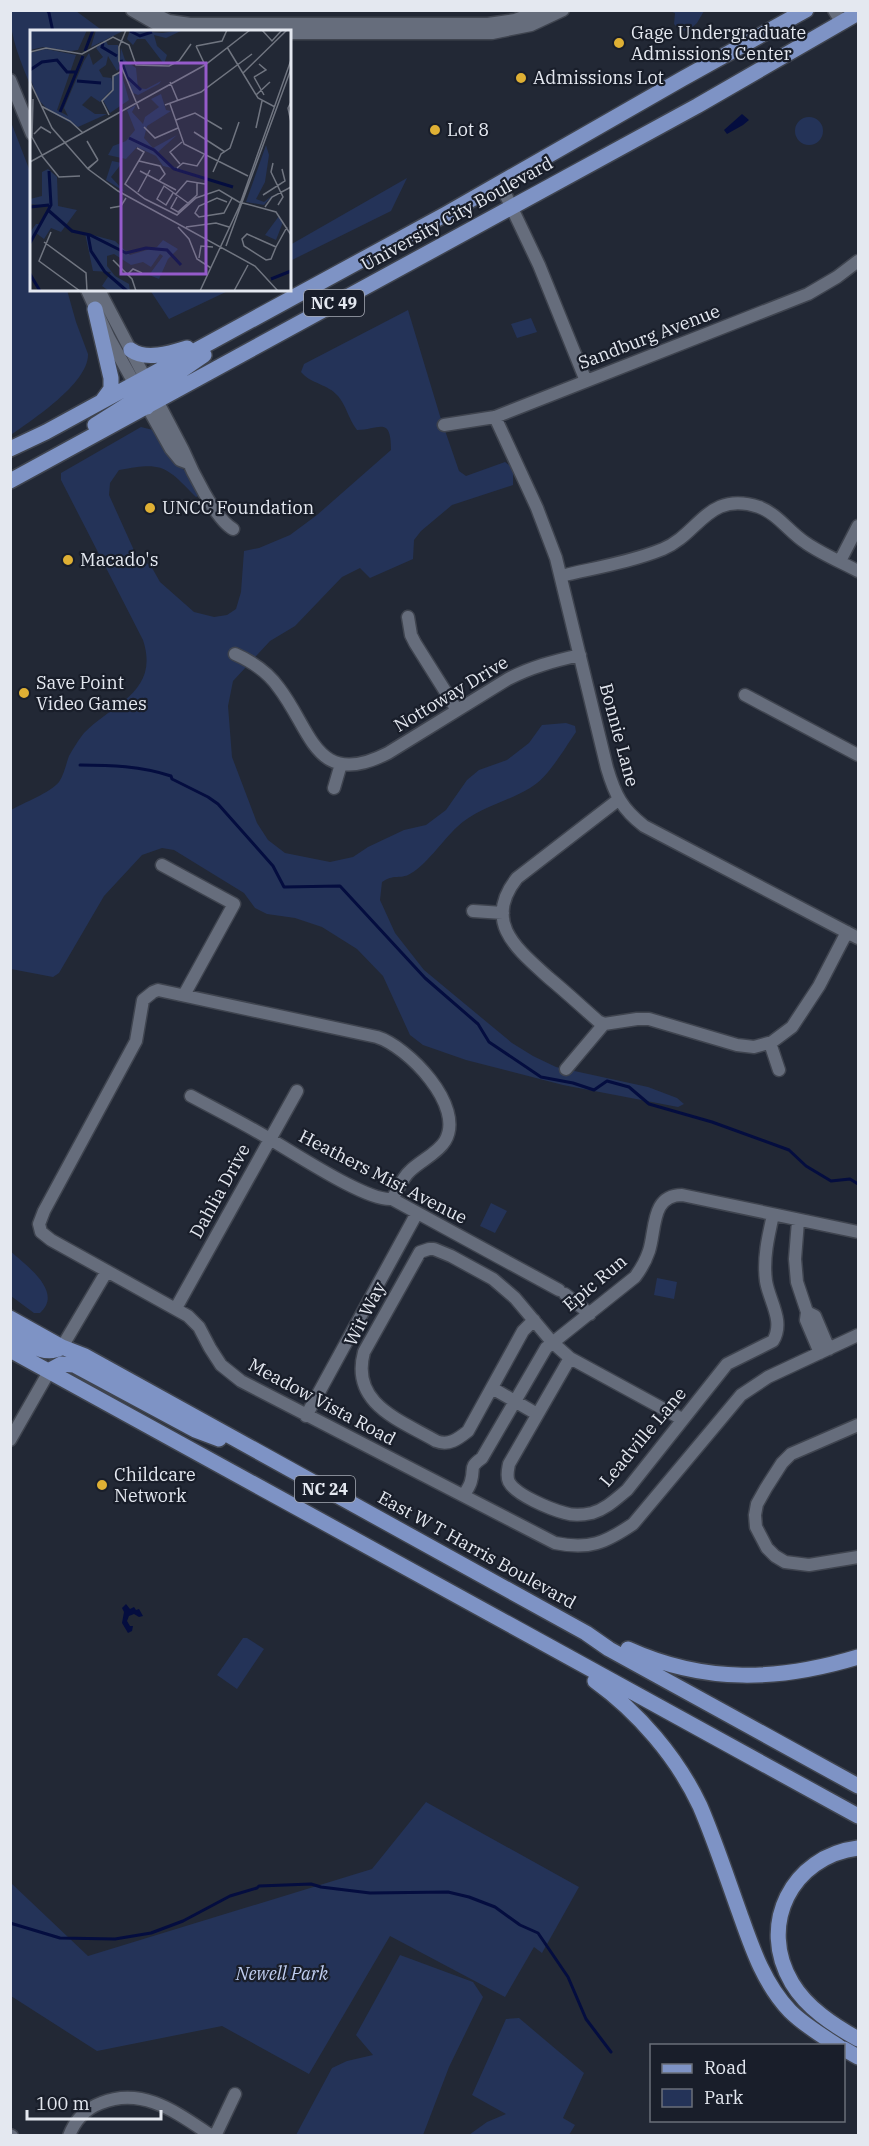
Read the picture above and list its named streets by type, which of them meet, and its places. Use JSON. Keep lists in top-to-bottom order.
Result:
{
  "streets": {
    "main road": [
      "University City Boulevard",
      "NC 49",
      "NC 24",
      "East W T Harris Boulevard"
    ],
    "street": [
      "Sandburg Avenue",
      "Nottoway Drive",
      "Bonnie Lane",
      "Heathers Mist Avenue",
      "Dahlia Drive",
      "Epic Run",
      "Wit Way",
      "Meadow Vista Road",
      "Leadville Lane"
    ]
  },
  "crossings": [
    ["Sandburg Avenue", "Bonnie Lane"],
    ["Nottoway Drive", "Bonnie Lane"],
    ["Heathers Mist Avenue", "Dahlia Drive"],
    ["Heathers Mist Avenue", "Epic Run"],
    ["Heathers Mist Avenue", "Meadow Vista Road"],
    ["Dahlia Drive", "Meadow Vista Road"],
    ["Epic Run", "Wit Way"],
    ["Epic Run", "Meadow Vista Road"],
    ["Epic Run", "Leadville Lane"],
    ["Wit Way", "Leadville Lane"]
  ],
  "parks": ["Newell Park"],
  "places": [
    "Gage Undergraduate Admissions Center",
    "Admissions Lot",
    "Lot 8",
    "UNCC Foundation",
    "Macado's",
    "Save Point Video Games",
    "Childcare Network"
  ],
  "legend": ["Road", "Park"],
  "scale_bar": "100 m"
}
